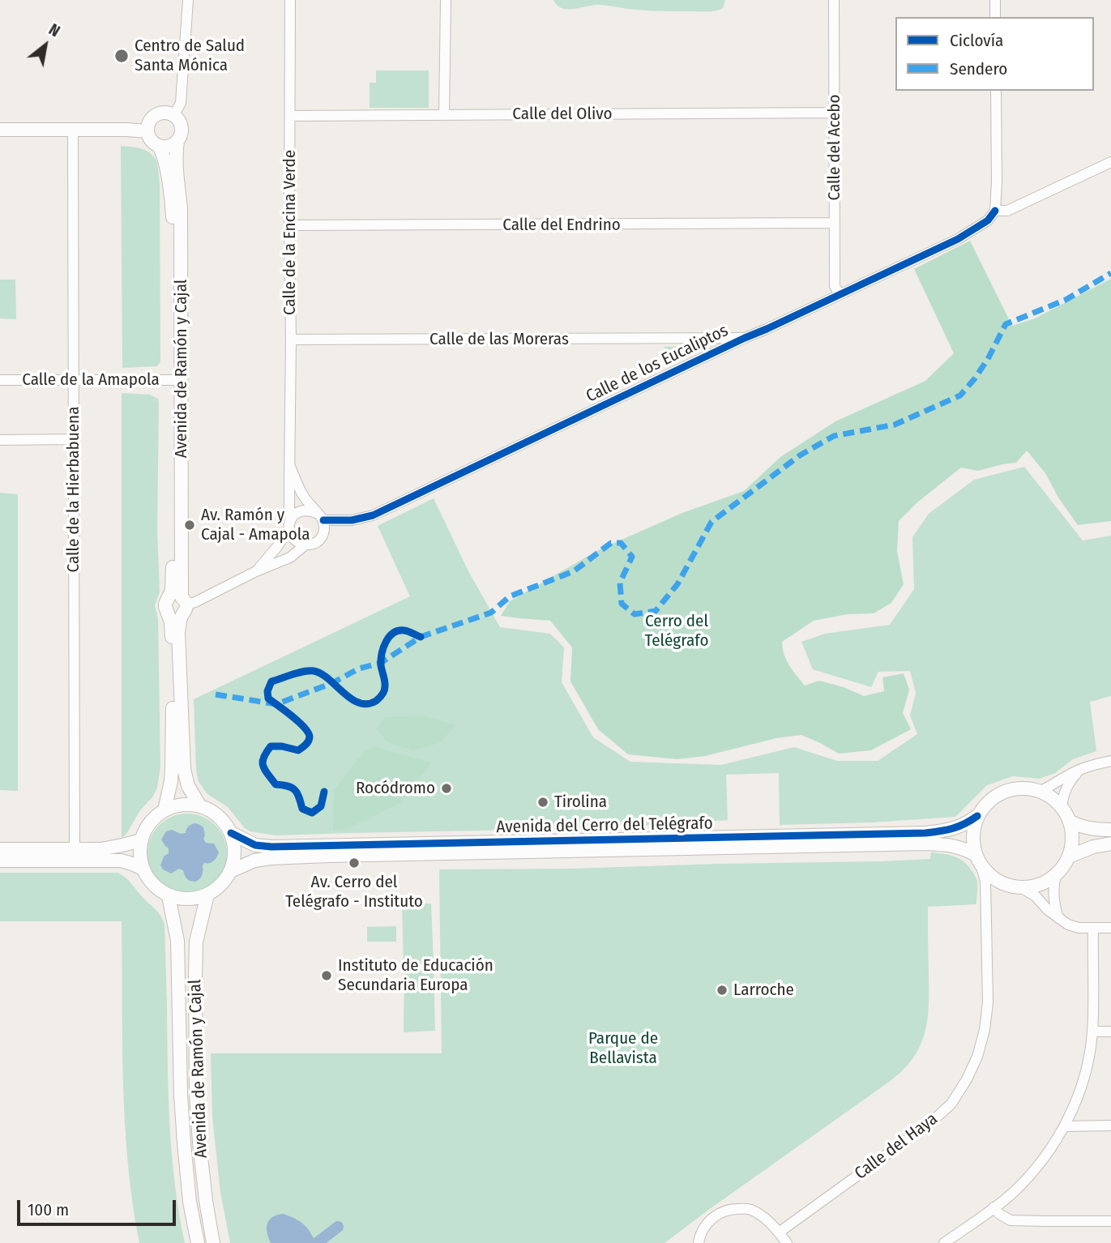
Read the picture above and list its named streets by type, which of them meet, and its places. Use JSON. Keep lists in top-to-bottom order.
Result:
{
  "streets": {
    "street": [
      "Calle del Olivo",
      "Calle del Acebo",
      "Calle del Endrino",
      "Calle de la Encina Verde",
      "Calle de las Moreras",
      "Calle de los Eucaliptos",
      "Avenida de Ramón y Cajal",
      "Calle de la Amapola",
      "Calle de la Hierbabuena",
      "Avenida del Cerro del Telégrafo",
      "Calle del Haya"
    ]
  },
  "crossings": [
    ["Calle del Olivo", "Calle del Acebo"],
    ["Calle del Olivo", "Calle de la Encina Verde"],
    ["Calle del Acebo", "Calle del Endrino"],
    ["Calle del Acebo", "Calle de los Eucaliptos"],
    ["Calle del Endrino", "Calle de la Encina Verde"],
    ["Calle de la Encina Verde", "Calle de las Moreras"],
    ["Calle de la Encina Verde", "Calle de los Eucaliptos"],
    ["Calle de las Moreras", "Calle de los Eucaliptos"],
    ["Avenida de Ramón y Cajal", "Calle de la Amapola"],
    ["Avenida de Ramón y Cajal", "Avenida del Cerro del Telégrafo"],
    ["Calle de la Amapola", "Calle de la Hierbabuena"],
    ["Avenida del Cerro del Telégrafo", "Calle del Haya"]
  ],
  "parks": ["Cerro del Telégrafo", "Parque de Bellavista"],
  "places": [
    "Centro de Salud Santa Mónica",
    "Av. Ramón y Cajal - Amapola",
    "Rocódromo",
    "Tirolina",
    "Av. Cerro del Telégrafo - Instituto",
    "Instituto de Educación Secundaria Europa",
    "Larroche"
  ],
  "legend": ["Ciclovía", "Sendero"],
  "scale_bar": "100 m",
  "north": "top right"
}
